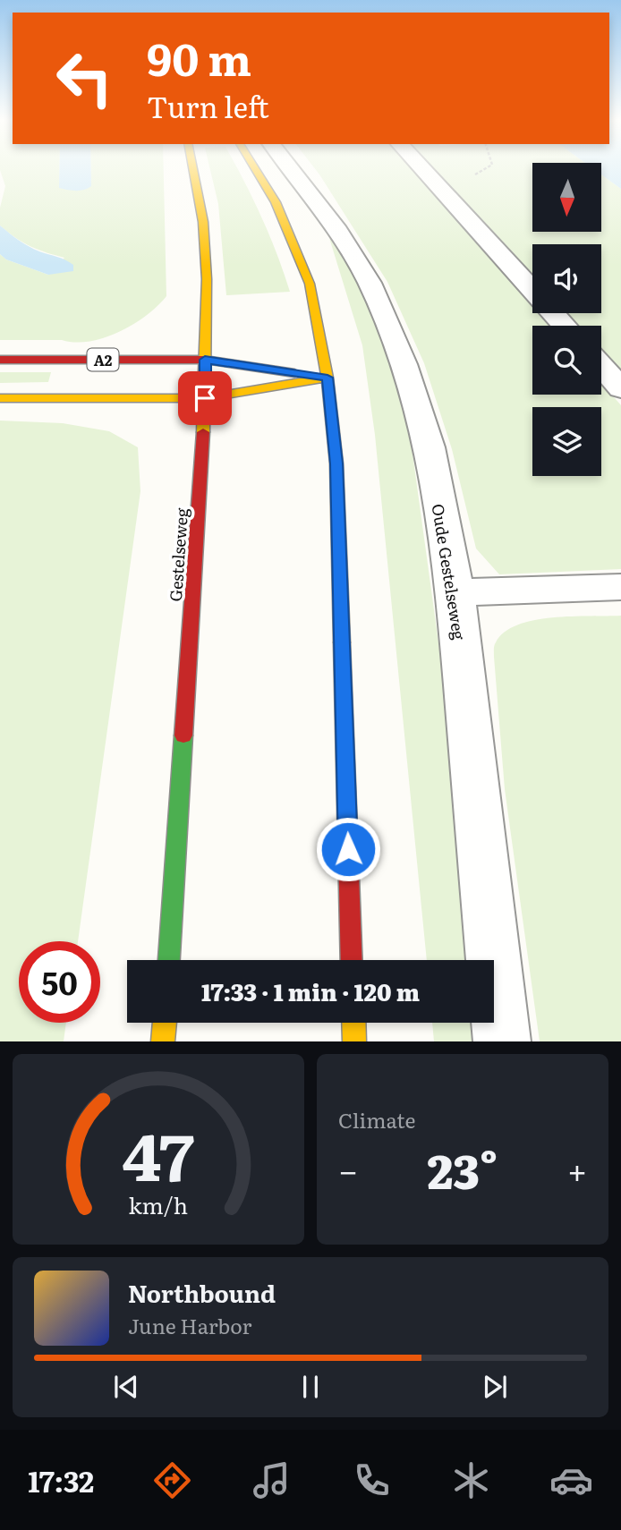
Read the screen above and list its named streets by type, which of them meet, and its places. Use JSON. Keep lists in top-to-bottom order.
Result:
{
  "streets": {
    "main road": ["A2", "Gestelseweg"],
    "street": ["Oude Gestelseweg"]
  },
  "crossings": [
    ["A2", "Gestelseweg"]
  ],
  "north": "bottom",
  "page": {
    "turn": ["90 m", "Turn left"],
    "limit": "50",
    "trip": "17:33 · 1 min · 120 m",
    "tile": "Climate",
    "heat": ["−", "23°", "+"],
    "song": ["Northbound", "June Harbor"],
    "tabs": "17:32",
    "gauge": ["47", "km/h"]
  }
}
